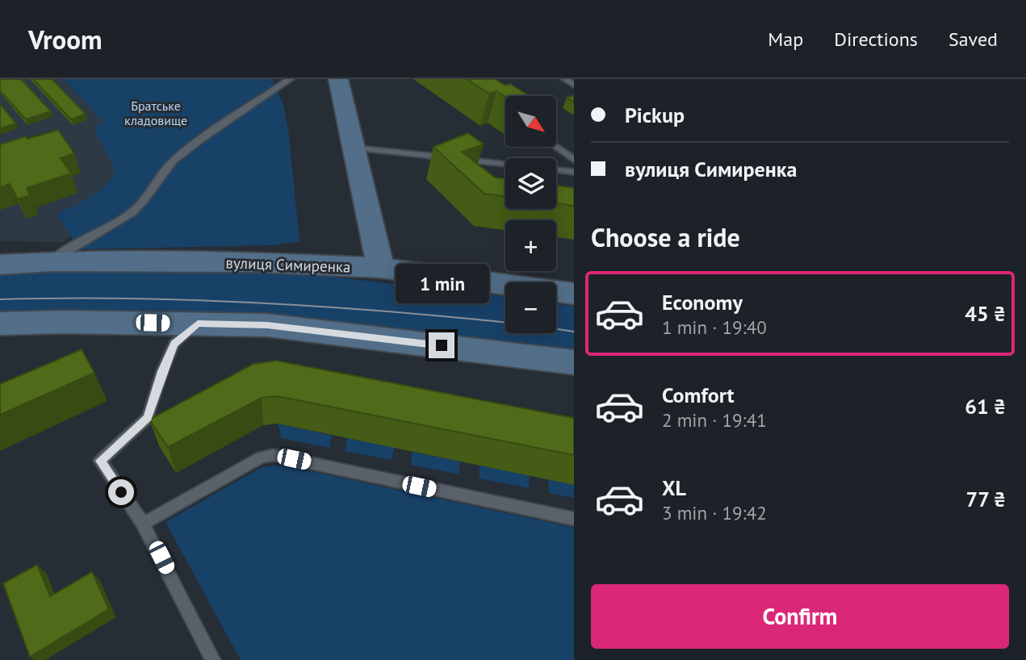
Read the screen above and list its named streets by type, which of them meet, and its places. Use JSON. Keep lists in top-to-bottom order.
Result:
{
  "streets": {
    "street": ["вулиця Симиренка"]
  },
  "parks": ["Братське кладовище"],
  "north": "bottom right",
  "page": {
    "header": "Vroom",
    "nav": ["Map", "Directions", "Saved"],
    "banner": ["Pickup", "вулиця Симиренка"],
    "map_buttons": ["+", "−"],
    "heading": "Choose a ride",
    "bubble": "1 min",
    "list": [
      {
        "name": "Economy",
        "note": "1 min · 19:40",
        "value": "45 ₴"
      },
      {
        "name": "Comfort",
        "note": "2 min · 19:41",
        "value": "61 ₴"
      },
      {
        "name": "XL",
        "note": "3 min · 19:42",
        "value": "77 ₴"
      }
    ],
    "buttons": "Confirm"
  }
}
